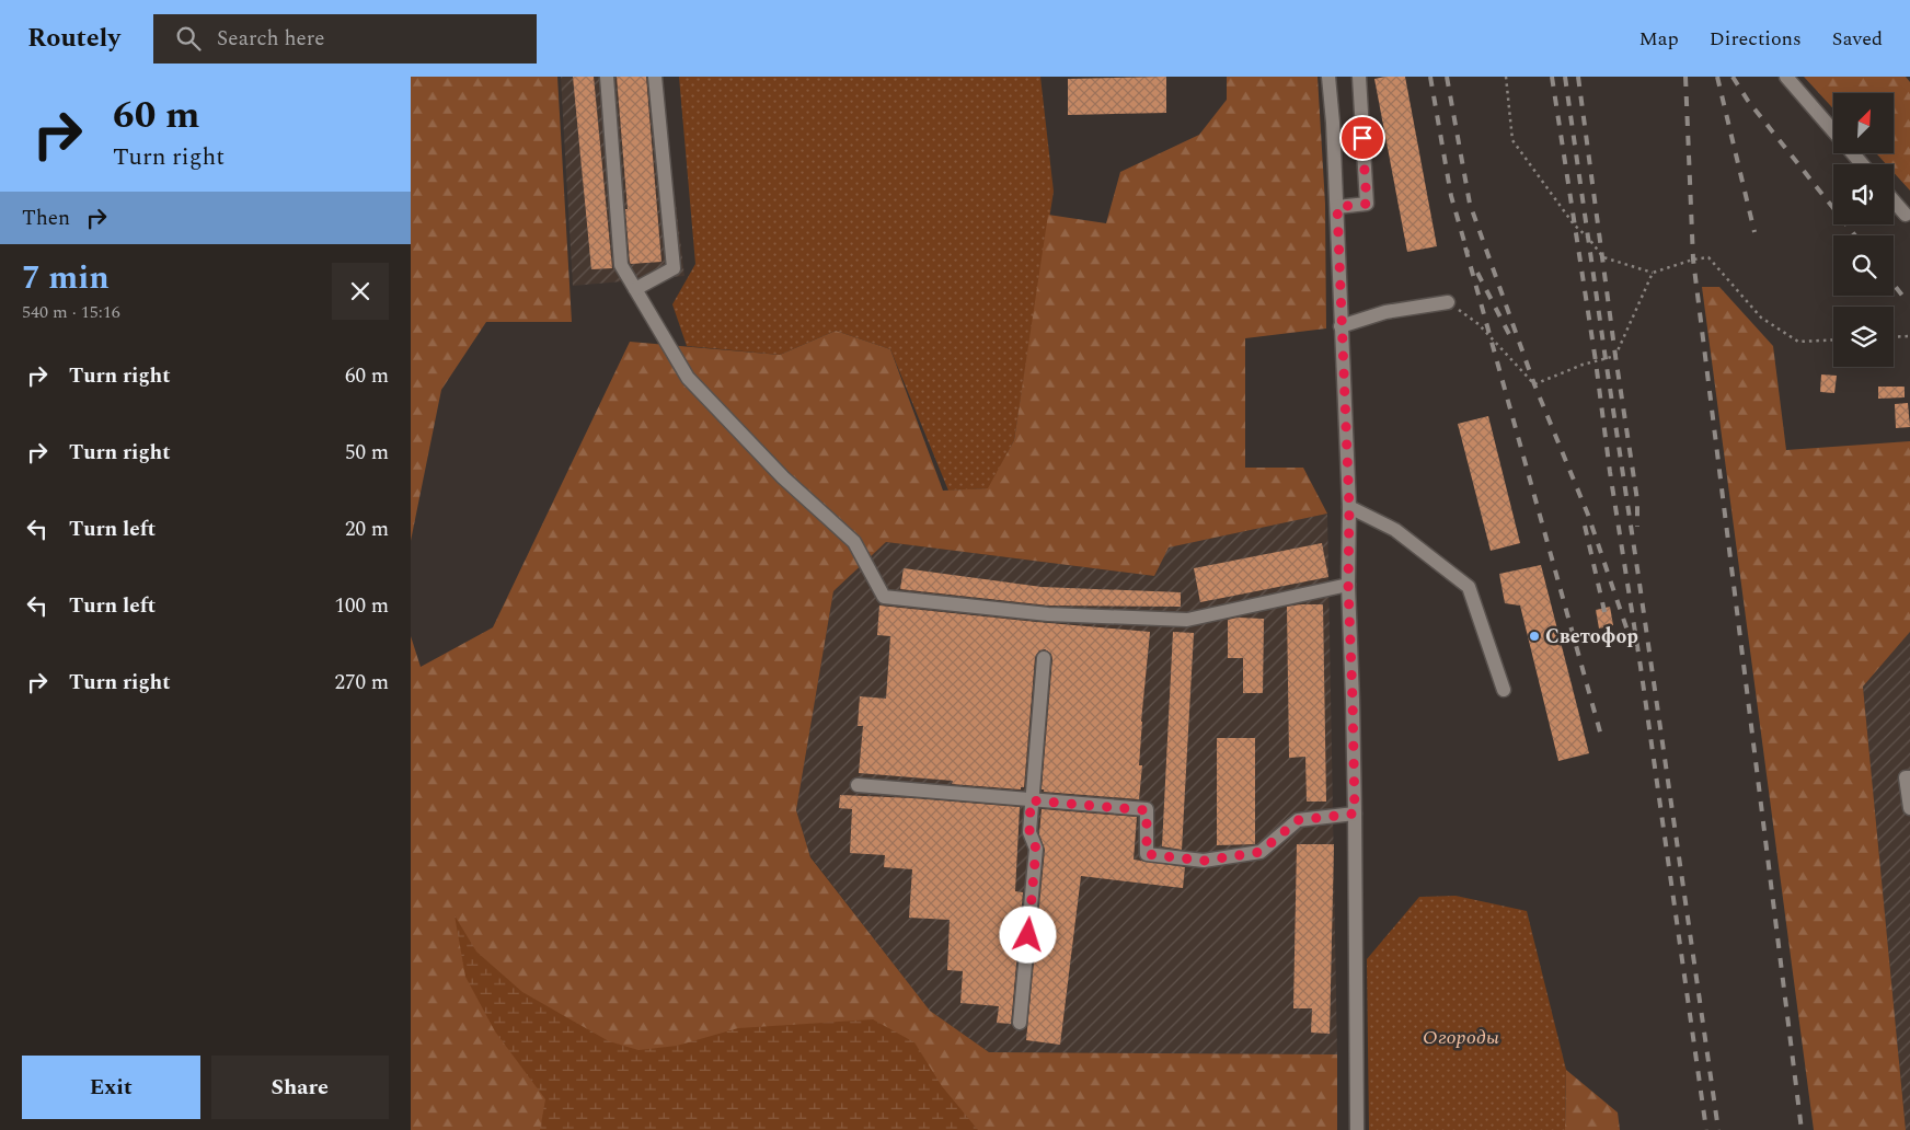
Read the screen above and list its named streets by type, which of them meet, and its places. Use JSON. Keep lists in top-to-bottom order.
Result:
{
  "parks": ["Огороды"],
  "places": ["Светофор"],
  "north": "top right",
  "page": {
    "header": "Routely",
    "search": "Search here",
    "nav": ["Map", "Directions", "Saved"],
    "turn": ["60 m", "Turn right"],
    "then": "Then",
    "heading": ["7 min", "540 m · 15:16"],
    "list": [
      {
        "name": "Turn right",
        "value": "60 m"
      },
      {
        "name": "Turn right",
        "value": "50 m"
      },
      {
        "name": "Turn left",
        "value": "20 m"
      },
      {
        "name": "Turn left",
        "value": "100 m"
      },
      {
        "name": "Turn right",
        "value": "270 m"
      }
    ],
    "buttons": ["Exit", "Share"]
  }
}
